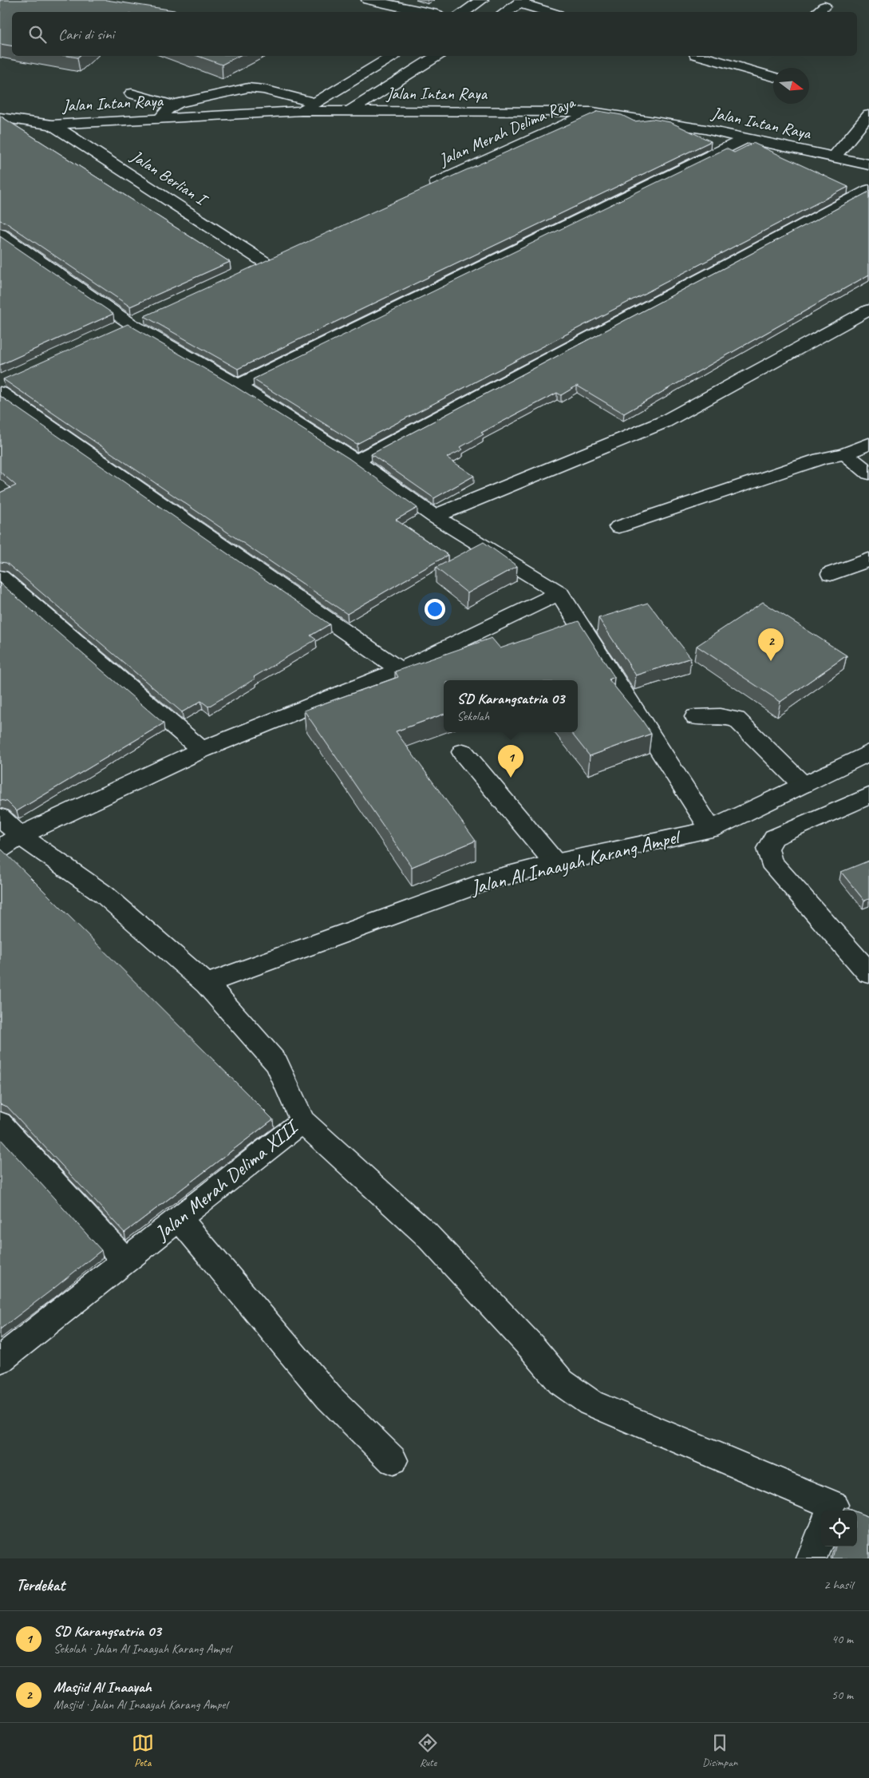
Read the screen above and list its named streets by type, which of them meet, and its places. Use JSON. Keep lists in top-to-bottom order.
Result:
{
  "streets": {
    "street": [
      "Jalan Intan Raya",
      "Jalan Merah Delima Raya",
      "Jalan Berlian I",
      "Jalan Al Inaayah Karang Ampel",
      "Jalan Merah Delima XIII"
    ]
  },
  "crossings": [
    ["Jalan Intan Raya", "Jalan Merah Delima Raya"],
    ["Jalan Intan Raya", "Jalan Berlian I"],
    ["Jalan Al Inaayah Karang Ampel", "Jalan Merah Delima XIII"]
  ],
  "north": "right",
  "page": {
    "search": "Cari di sini",
    "pins": ["2", "1"],
    "popup": ["SD Karangsatria 03", "Sekolah"],
    "heading": ["Terdekat", "2 hasil"],
    "list": [
      {
        "mark": "1",
        "name": "SD Karangsatria 03",
        "note": "Sekolah · Jalan Al Inaayah Karang Ampel",
        "value": "40 m"
      },
      {
        "mark": "2",
        "name": "Masjid Al Inaayah",
        "note": "Masjid · Jalan Al Inaayah Karang Ampel",
        "value": "50 m"
      }
    ],
    "nav": ["Peta", "Rute", "Disimpan"]
  }
}
